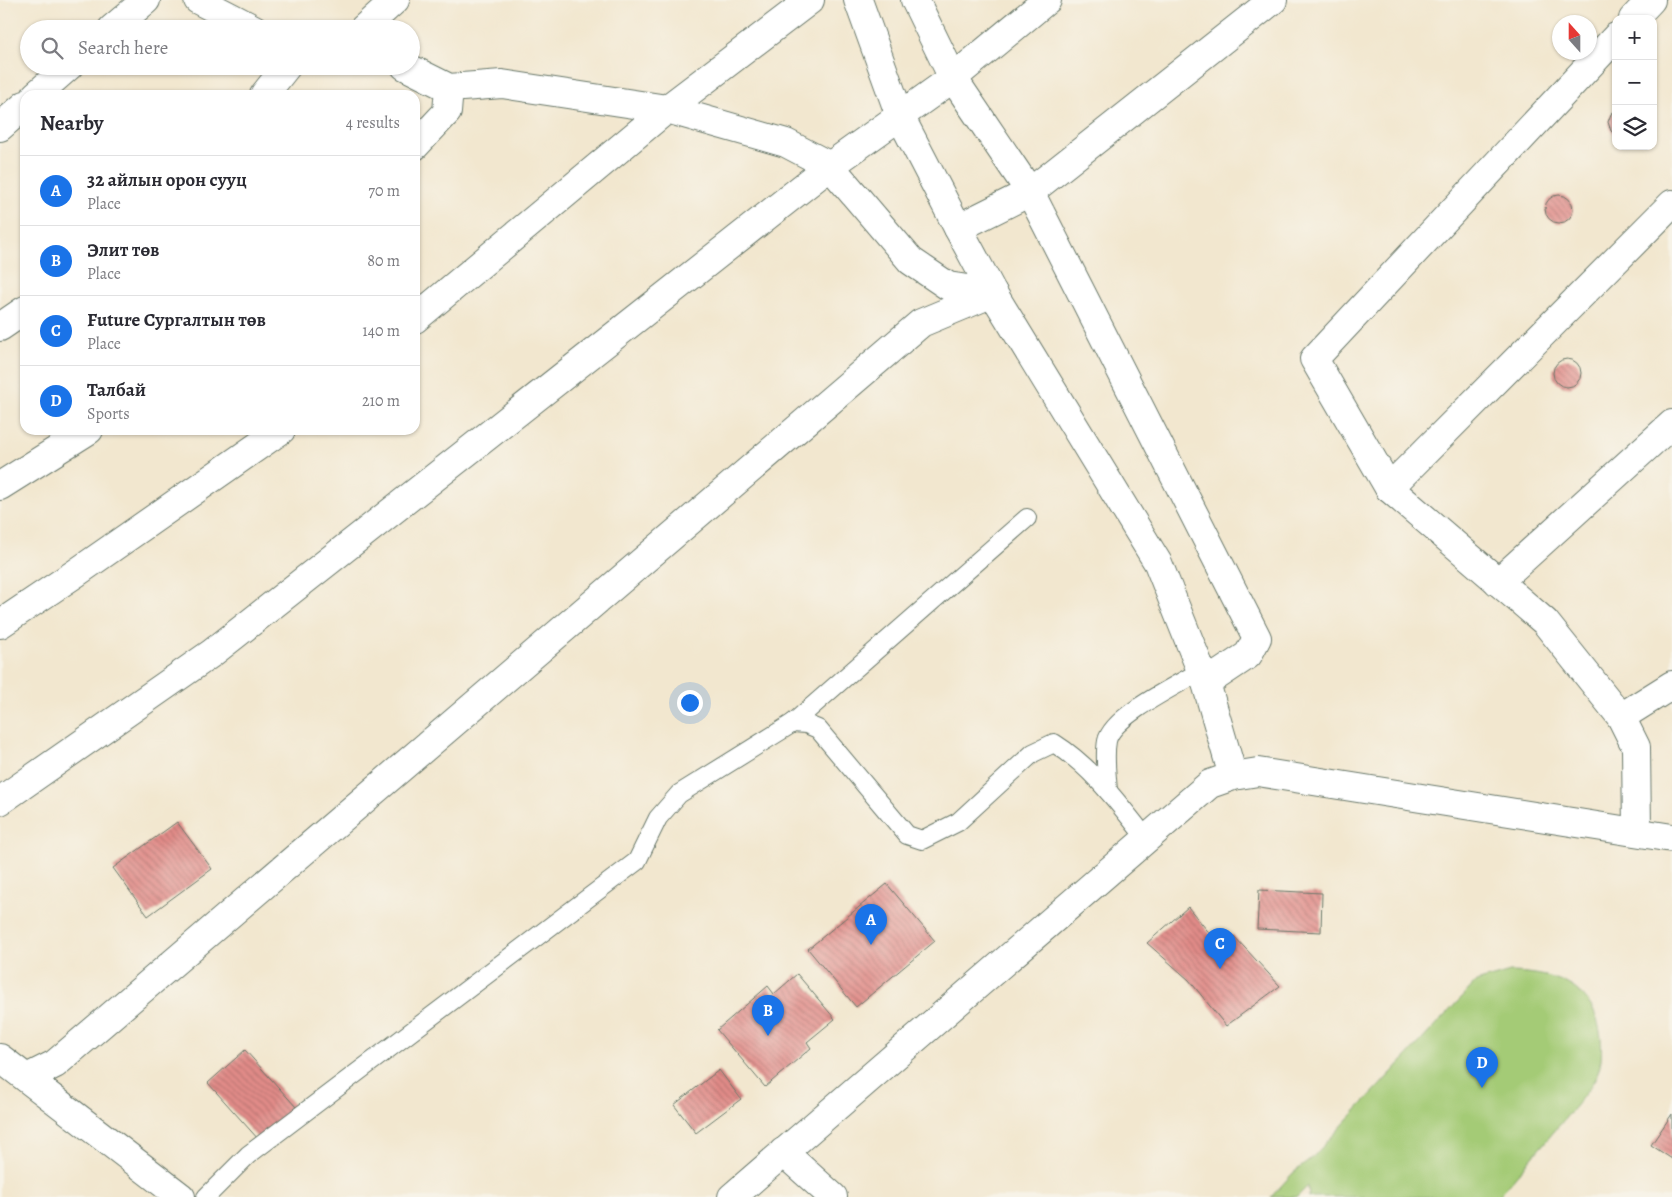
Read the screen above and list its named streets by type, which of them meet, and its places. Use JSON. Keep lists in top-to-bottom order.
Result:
{
  "north": "top",
  "page": {
    "map_buttons": ["+", "−"],
    "search": "Search here",
    "heading": ["Nearby", "4 results"],
    "list": [
      {
        "mark": "A",
        "name": "32 айлын орон сууц",
        "note": "Place",
        "value": "70 m"
      },
      {
        "mark": "B",
        "name": "Элит төв",
        "note": "Place",
        "value": "80 m"
      },
      {
        "mark": "C",
        "name": "Future Сургалтын төв",
        "note": "Place",
        "value": "140 m"
      },
      {
        "mark": "D",
        "name": "Талбай",
        "note": "Sports",
        "value": "210 m"
      }
    ],
    "pins": [
      "A",
      "C",
      "B",
      "D"
    ]
  }
}
